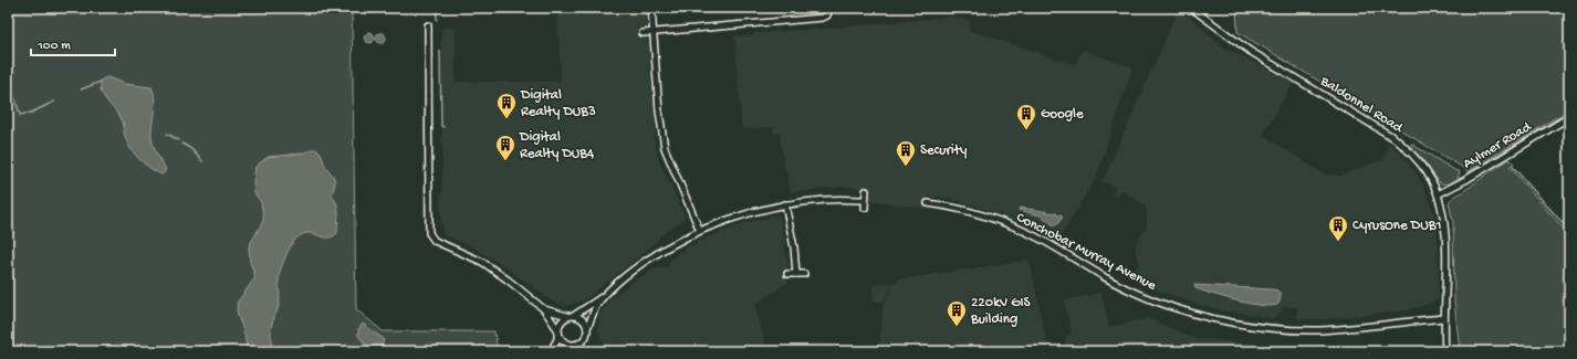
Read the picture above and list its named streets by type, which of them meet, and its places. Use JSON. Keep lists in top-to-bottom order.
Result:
{
  "streets": {
    "street": ["Baldonnel Road", "Aylmer Road", "Conchobar Murray Avenue"]
  },
  "crossings": [
    ["Baldonnel Road", "Aylmer Road"],
    ["Baldonnel Road", "Conchobar Murray Avenue"]
  ],
  "places": {
    "building": [
      "Digital Realty DUB3",
      "Google",
      "Digital Realty DUB4",
      "Security",
      "CyrusOne DUB1",
      "220kV GIS Building"
    ]
  },
  "scale_bar": "100 m"
}
